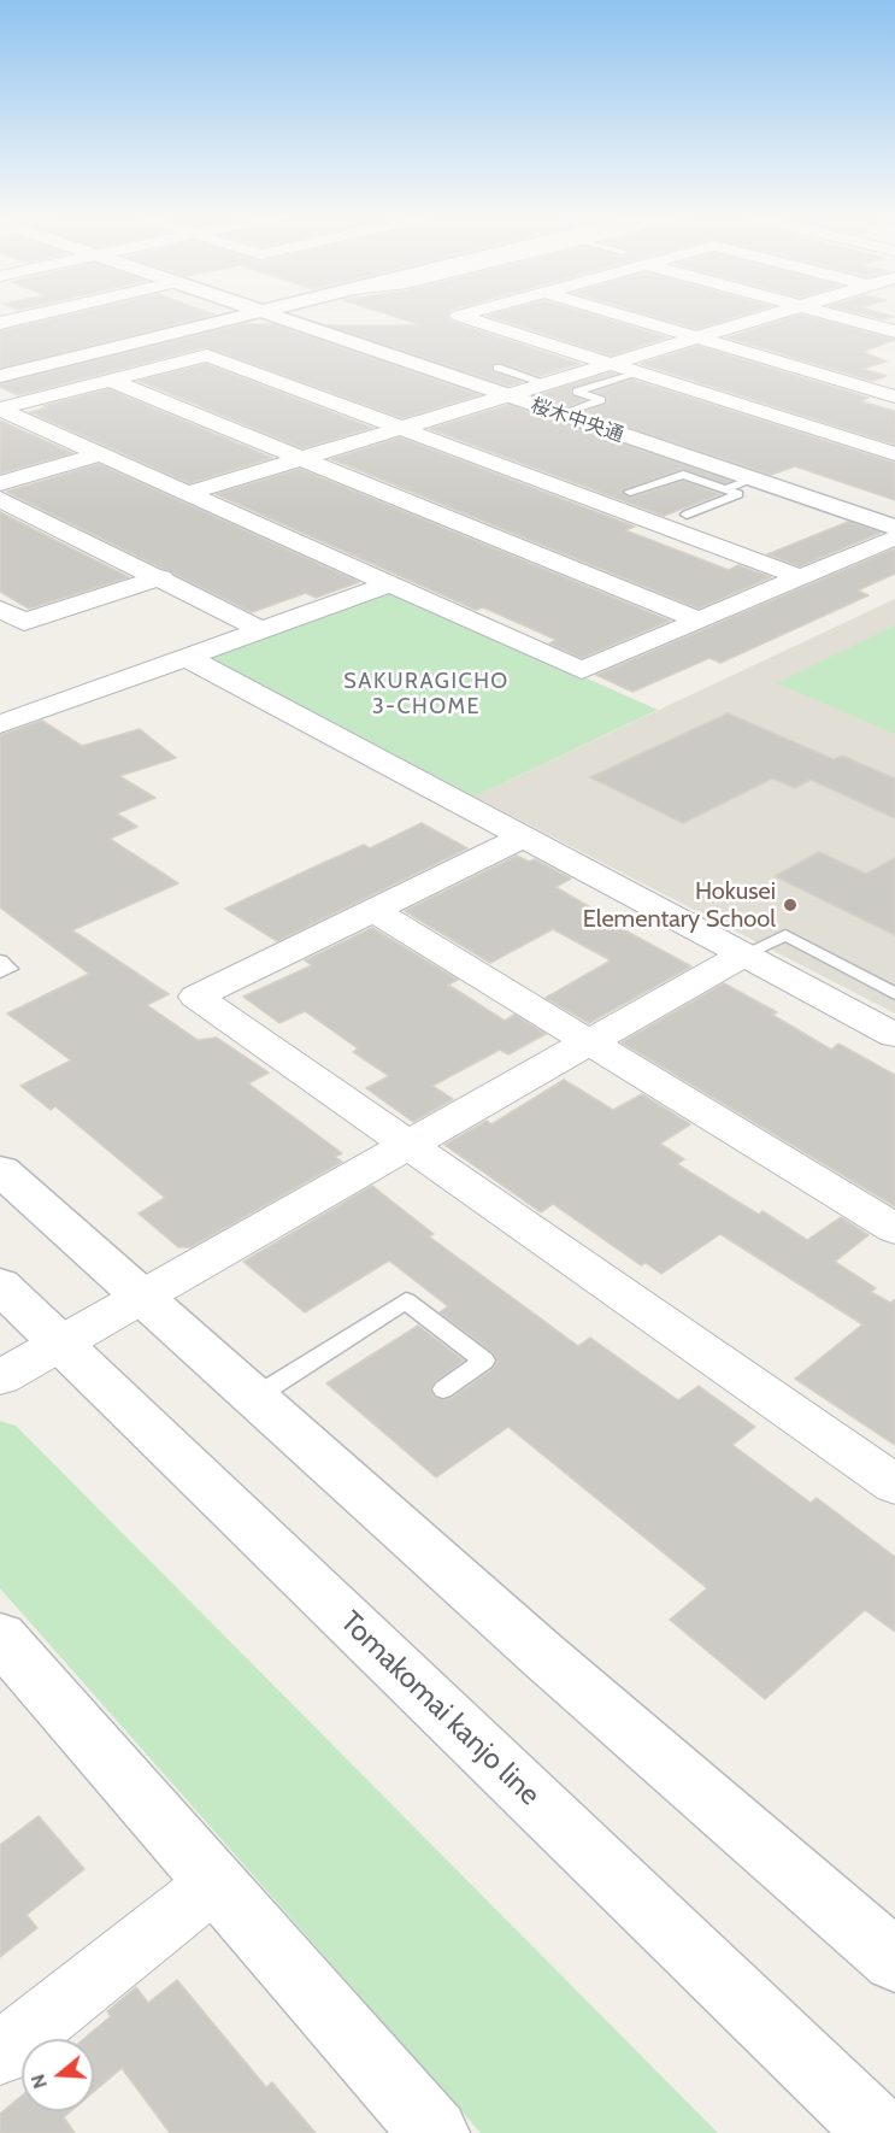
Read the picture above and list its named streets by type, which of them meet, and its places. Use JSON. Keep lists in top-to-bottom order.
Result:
{
  "streets": {
    "street": ["桜木中央通", "Tomakomai kanjo line"]
  },
  "districts": ["SAKURAGICHO 3-CHOME"],
  "places": ["Hokusei Elementary School"],
  "north": "left"
}
